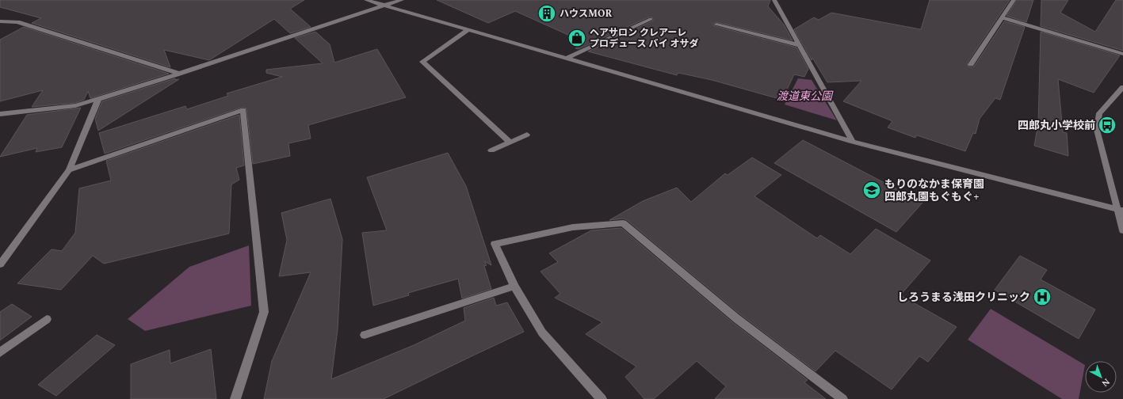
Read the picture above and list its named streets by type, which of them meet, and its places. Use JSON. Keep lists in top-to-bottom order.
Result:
{
  "parks": ["渡道東公園"],
  "places": {
    "building": ["ハウスMOR"],
    "shop": ["ヘアサロン クレアーレ プロデュース バイ オサダ"],
    "bus stop": ["四郎丸小学校前"],
    "school or university": ["もりのなかま保育園 四郎丸園もぐもぐ+"],
    "hospital": ["しろうまる浅田クリニック"]
  },
  "north": "bottom right"
}
